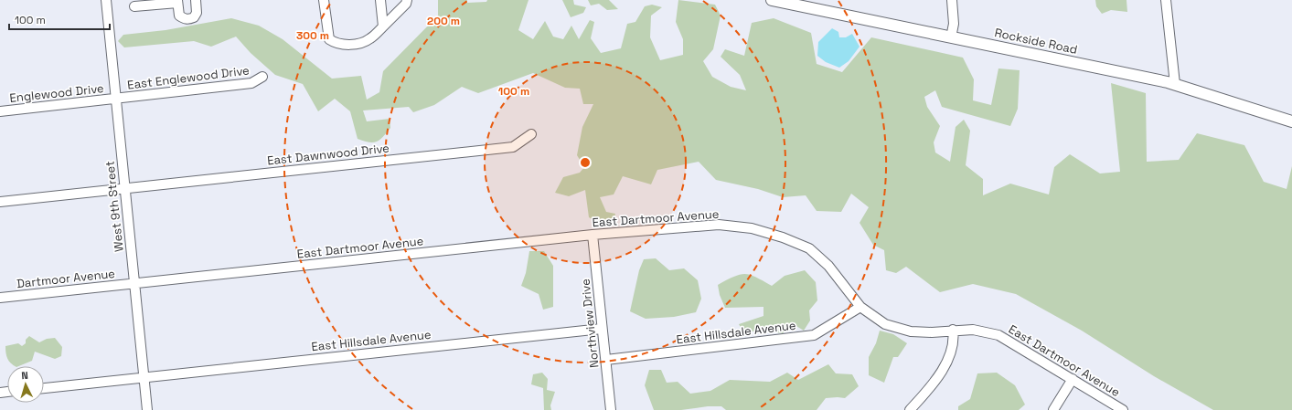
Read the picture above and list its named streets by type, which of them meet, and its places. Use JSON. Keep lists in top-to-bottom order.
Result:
{
  "streets": {
    "main road": ["Rockside Road"],
    "street": [
      "East Englewood Drive",
      "Englewood Drive",
      "East Dawnwood Drive",
      "West 9th Street",
      "East Dartmoor Avenue",
      "Dartmoor Avenue",
      "Northview Drive",
      "East Hillsdale Avenue"
    ]
  },
  "crossings": [
    ["East Englewood Drive", "Englewood Drive"],
    ["East Englewood Drive", "West 9th Street"],
    ["Englewood Drive", "West 9th Street"],
    ["East Dawnwood Drive", "West 9th Street"],
    ["West 9th Street", "East Dartmoor Avenue"],
    ["West 9th Street", "Dartmoor Avenue"],
    ["West 9th Street", "East Hillsdale Avenue"],
    ["East Dartmoor Avenue", "Dartmoor Avenue"],
    ["East Dartmoor Avenue", "Northview Drive"],
    ["East Dartmoor Avenue", "East Hillsdale Avenue"],
    ["Northview Drive", "East Hillsdale Avenue"]
  ],
  "scale_bar": "100 m",
  "north": "top",
  "rings": ["200 m", "300 m", "100 m"]
}
